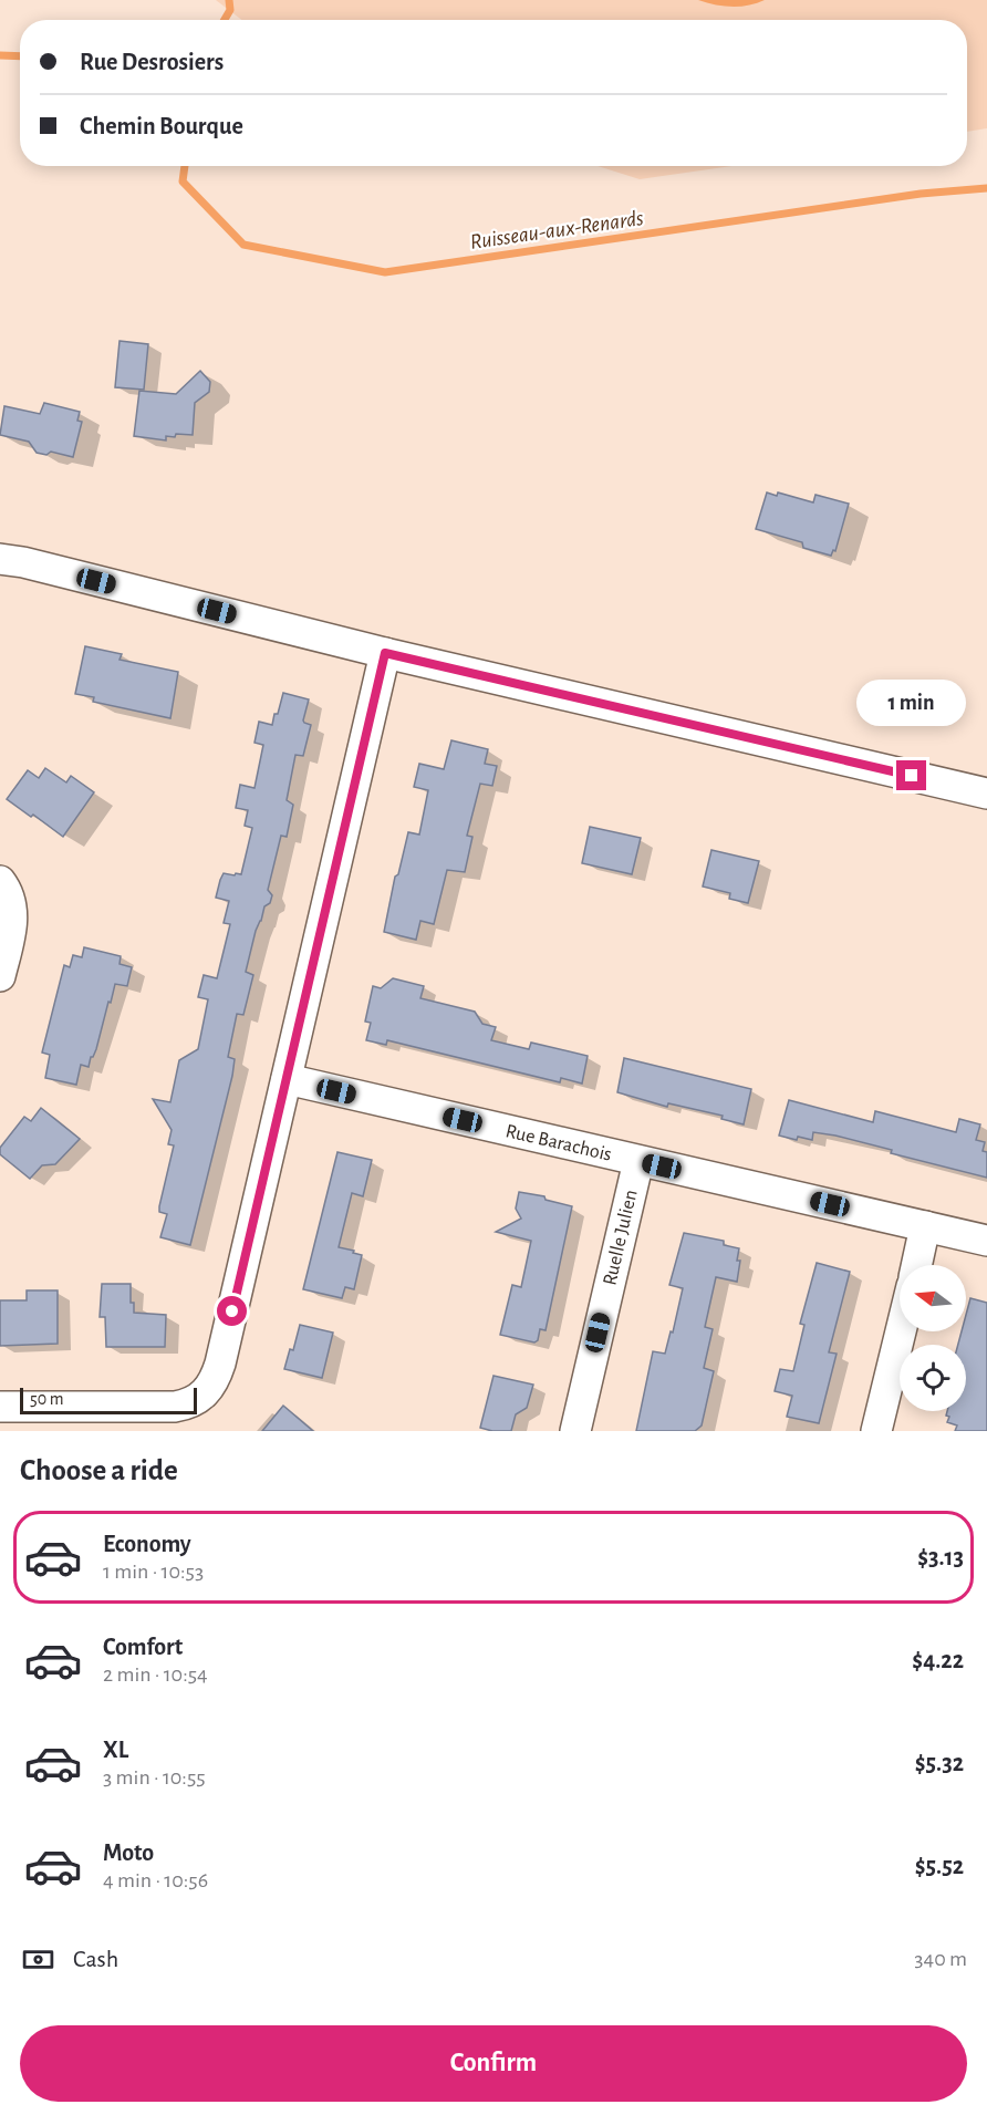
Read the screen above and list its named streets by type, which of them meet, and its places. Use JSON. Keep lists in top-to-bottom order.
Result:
{
  "streets": {
    "street": ["Rue Barachois", "Ruelle Julien"]
  },
  "crossings": [
    ["Rue Barachois", "Ruelle Julien"]
  ],
  "water": ["Ruisseau-aux-Renards"],
  "scale_bar": "50 m",
  "north": "left",
  "page": {
    "banner": ["Rue Desrosiers", "Chemin Bourque"],
    "bubble": "1 min",
    "scale": "50 m",
    "heading": "Choose a ride",
    "list": [
      {
        "name": "Economy",
        "note": "1 min · 10:53",
        "value": "$3.13"
      },
      {
        "name": "Comfort",
        "note": "2 min · 10:54",
        "value": "$4.22"
      },
      {
        "name": "XL",
        "note": "3 min · 10:55",
        "value": "$5.32"
      },
      {
        "name": "Moto",
        "note": "4 min · 10:56",
        "value": "$5.52"
      }
    ],
    "pay": ["Cash", "340 m"],
    "buttons": "Confirm"
  }
}
